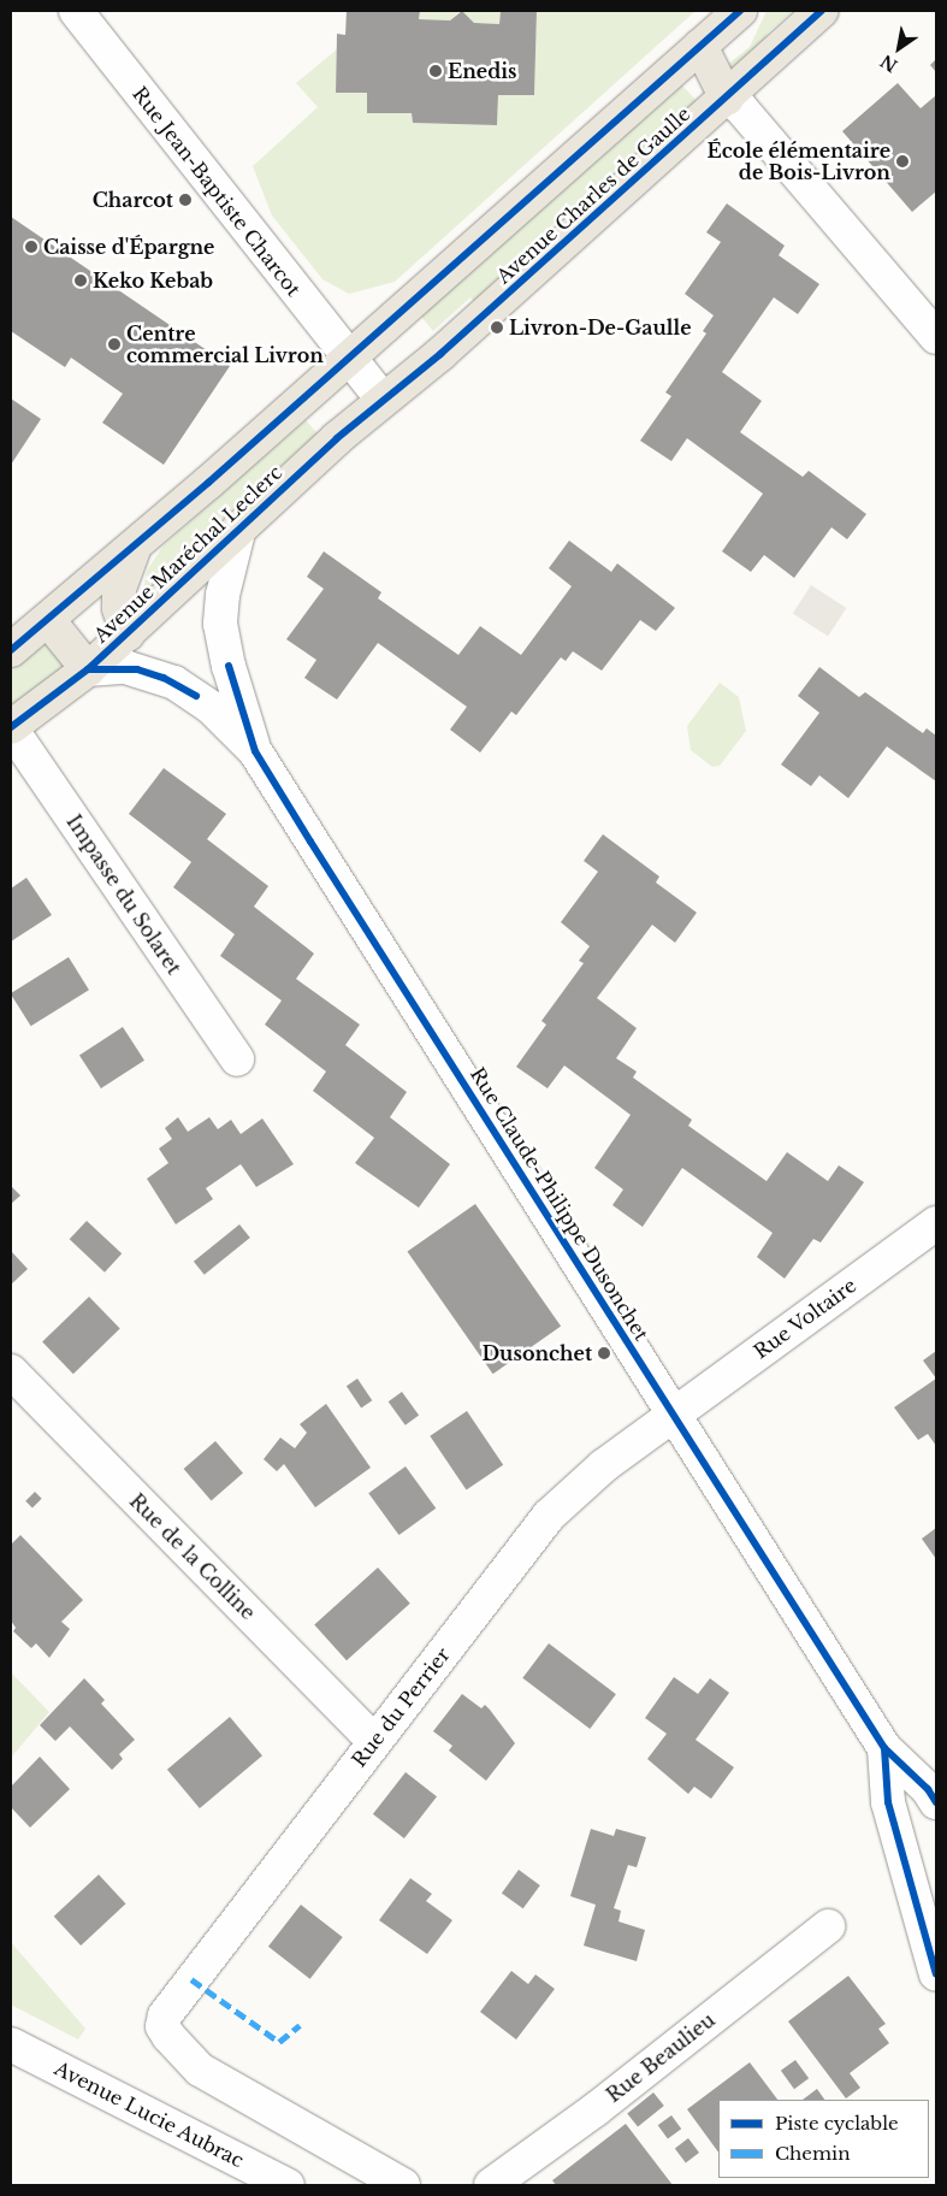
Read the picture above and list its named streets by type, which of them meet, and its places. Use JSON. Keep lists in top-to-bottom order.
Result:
{
  "streets": {
    "main road": ["Avenue Charles de Gaulle", "Avenue Maréchal Leclerc"],
    "street": [
      "Rue Jean-Baptiste Charcot",
      "Impasse du Solaret",
      "Rue Claude-Philippe Dusonchet",
      "Rue Voltaire",
      "Rue de la Colline",
      "Rue du Perrier",
      "Rue Beaulieu",
      "Avenue Lucie Aubrac"
    ]
  },
  "crossings": [
    ["Rue Jean-Baptiste Charcot", "Avenue Charles de Gaulle"],
    ["Rue Jean-Baptiste Charcot", "Avenue Maréchal Leclerc"],
    ["Avenue Charles de Gaulle", "Avenue Maréchal Leclerc"],
    ["Avenue Maréchal Leclerc", "Impasse du Solaret"],
    ["Avenue Maréchal Leclerc", "Rue Claude-Philippe Dusonchet"],
    ["Rue Claude-Philippe Dusonchet", "Rue Voltaire"],
    ["Rue Claude-Philippe Dusonchet", "Rue du Perrier"],
    ["Rue Voltaire", "Rue du Perrier"],
    ["Rue de la Colline", "Rue du Perrier"]
  ],
  "places": [
    "Enedis",
    "École élémentaire de Bois-Livron",
    "Charcot",
    "Caisse d'Épargne",
    "Keko Kebab",
    "Livron-De-Gaulle",
    "Centre commercial Livron",
    "Dusonchet"
  ],
  "legend": ["Piste cyclable", "Chemin"],
  "north": "bottom left"
}
